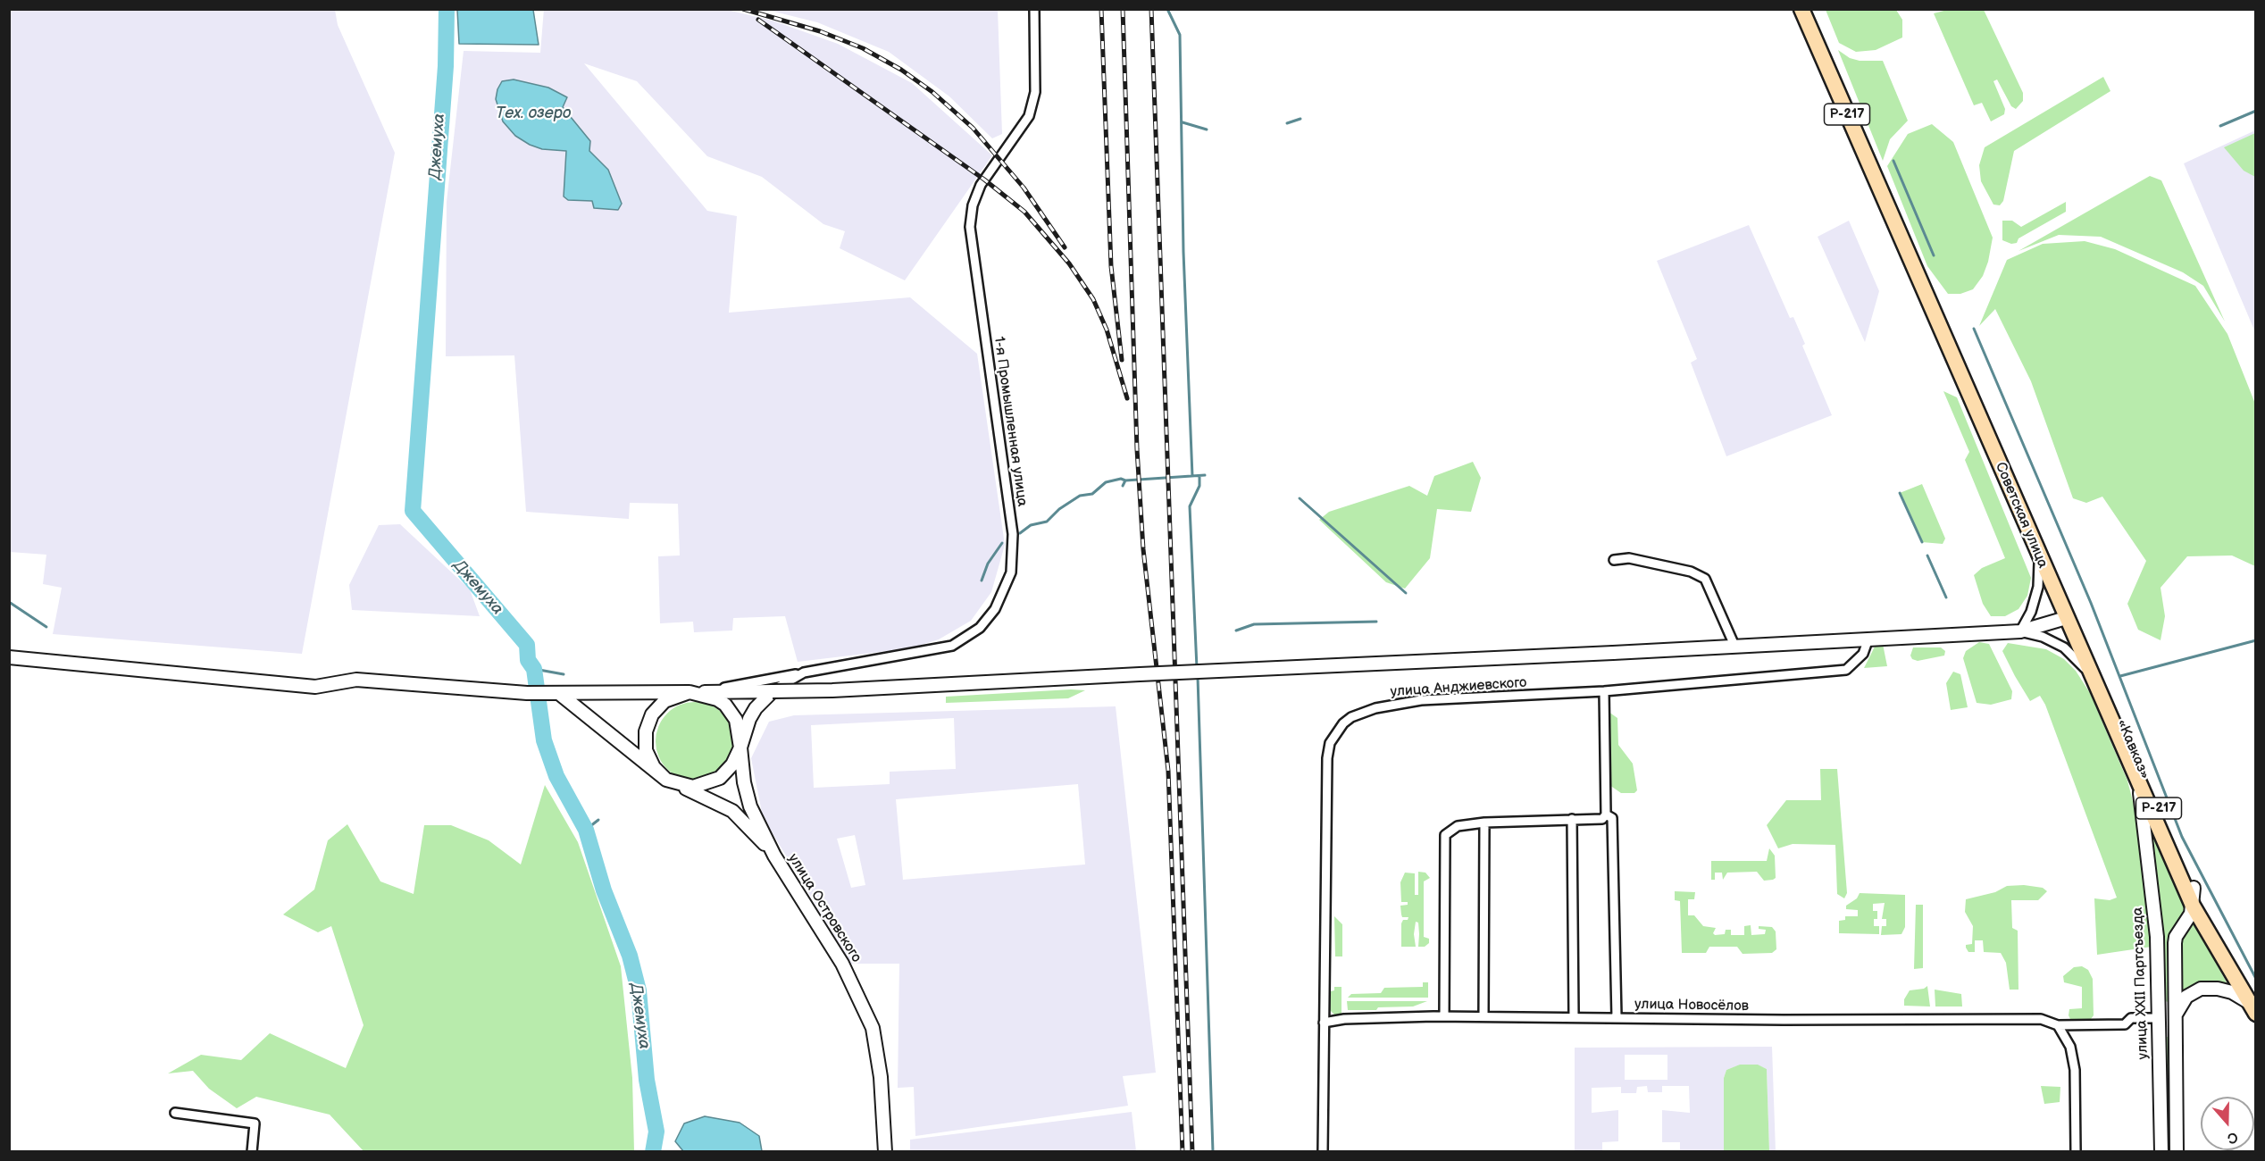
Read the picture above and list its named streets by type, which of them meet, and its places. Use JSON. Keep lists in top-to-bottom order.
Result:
{
  "streets": {
    "highway": ["Р-217", "Советская улица", "«Кавказ»"],
    "street": [
      "1-я Промышленная улица",
      "улица Анджиевского",
      "улица Островского",
      "улица XXII Партсъезда",
      "улица Новосёлов"
    ]
  },
  "crossings": [
    ["1-я Промышленная улица", "улица Островского"],
    ["Советская улица", "«Кавказ»"],
    ["Советская улица", "улица XXII Партсъезда"],
    ["улица Анджиевского", "улица Новосёлов"],
    ["улица XXII Партсъезда", "улица Новосёлов"]
  ],
  "water": ["Тех. озеро", "Джемуха"],
  "north": "bottom"
}
